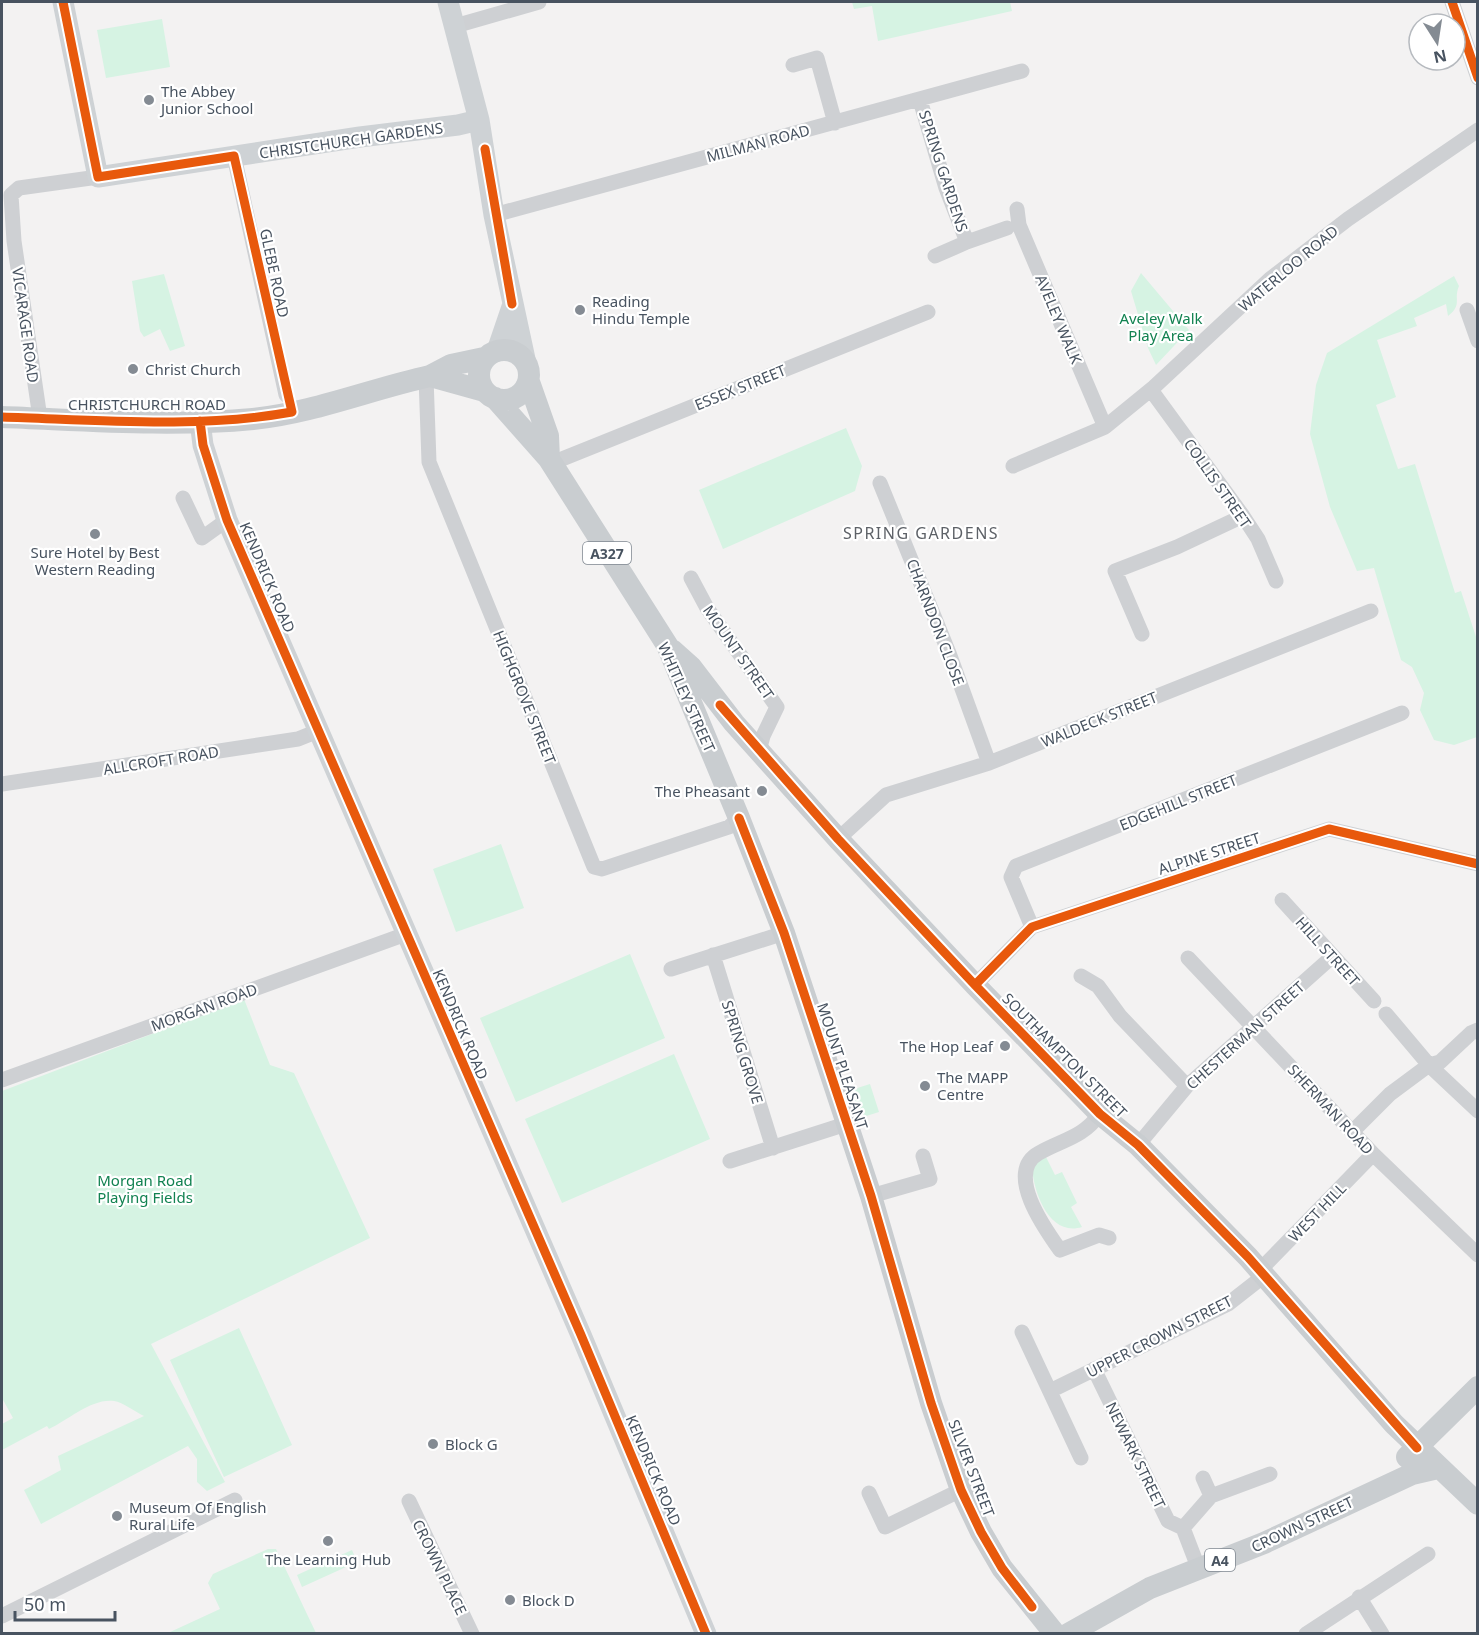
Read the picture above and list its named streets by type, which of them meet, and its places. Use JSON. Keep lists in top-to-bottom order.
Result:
{
  "streets": {
    "main road": [
      "CHRISTCHURCH ROAD",
      "A327",
      "WHITLEY STREET",
      "SOUTHAMPTON STREET",
      "MOUNT PLEASANT",
      "SILVER STREET",
      "CROWN STREET",
      "A4"
    ],
    "street": [
      "CHRISTCHURCH GARDENS",
      "MILMAN ROAD",
      "SPRING GARDENS",
      "WATERLOO ROAD",
      "GLEBE ROAD",
      "AVELEY WALK",
      "VICARAGE ROAD",
      "ESSEX STREET",
      "COLLIS STREET",
      "KENDRICK ROAD",
      "CHARNDON CLOSE",
      "MOUNT STREET",
      "HIGHGROVE STREET",
      "WALDECK STREET",
      "ALLCROFT ROAD",
      "EDGEHILL STREET",
      "ALPINE STREET",
      "HILL STREET",
      "MORGAN ROAD",
      "CHESTERMAN STREET",
      "SPRING GROVE",
      "SHERMAN ROAD",
      "WEST HILL",
      "UPPER CROWN STREET",
      "NEWARK STREET",
      "CROWN PLACE"
    ]
  },
  "crossings": [
    ["CHRISTCHURCH GARDENS", "GLEBE ROAD"],
    ["CHRISTCHURCH GARDENS", "VICARAGE ROAD"],
    ["MILMAN ROAD", "SPRING GARDENS"],
    ["WATERLOO ROAD", "AVELEY WALK"],
    ["WATERLOO ROAD", "COLLIS STREET"],
    ["VICARAGE ROAD", "CHRISTCHURCH ROAD"],
    ["ESSEX STREET", "WHITLEY STREET"],
    ["CHRISTCHURCH ROAD", "KENDRICK ROAD"],
    ["CHRISTCHURCH ROAD", "HIGHGROVE STREET"],
    ["CHRISTCHURCH ROAD", "WHITLEY STREET"],
    ["KENDRICK ROAD", "ALLCROFT ROAD"],
    ["KENDRICK ROAD", "MORGAN ROAD"],
    ["CHARNDON CLOSE", "WALDECK STREET"],
    ["MOUNT STREET", "SOUTHAMPTON STREET"],
    ["HIGHGROVE STREET", "WHITLEY STREET"],
    ["HIGHGROVE STREET", "MOUNT PLEASANT"],
    ["WHITLEY STREET", "SOUTHAMPTON STREET"],
    ["WHITLEY STREET", "MOUNT PLEASANT"],
    ["WALDECK STREET", "SOUTHAMPTON STREET"],
    ["EDGEHILL STREET", "ALPINE STREET"],
    ["ALPINE STREET", "SOUTHAMPTON STREET"],
    ["HILL STREET", "CHESTERMAN STREET"],
    ["CHESTERMAN STREET", "SOUTHAMPTON STREET"],
    ["CHESTERMAN STREET", "SHERMAN ROAD"],
    ["SOUTHAMPTON STREET", "WEST HILL"],
    ["SOUTHAMPTON STREET", "UPPER CROWN STREET"],
    ["SOUTHAMPTON STREET", "CROWN STREET"],
    ["SOUTHAMPTON STREET", "A4"],
    ["MOUNT PLEASANT", "SILVER STREET"],
    ["SHERMAN ROAD", "WEST HILL"],
    ["WEST HILL", "UPPER CROWN STREET"],
    ["UPPER CROWN STREET", "NEWARK STREET"],
    ["NEWARK STREET", "CROWN STREET"],
    ["CROWN STREET", "A4"]
  ],
  "districts": ["SPRING GARDENS"],
  "parks": ["Aveley Walk Play Area", "Morgan Road Playing Fields"],
  "places": [
    "The Abbey Junior School",
    "Reading Hindu Temple",
    "Christ Church",
    "Sure Hotel by Best Western Reading",
    "The Pheasant",
    "The Hop Leaf",
    "The MAPP Centre",
    "Block G",
    "Museum Of English Rural Life",
    "The Learning Hub",
    "Block D"
  ],
  "scale_bar": "50 m",
  "north": "bottom"
}
